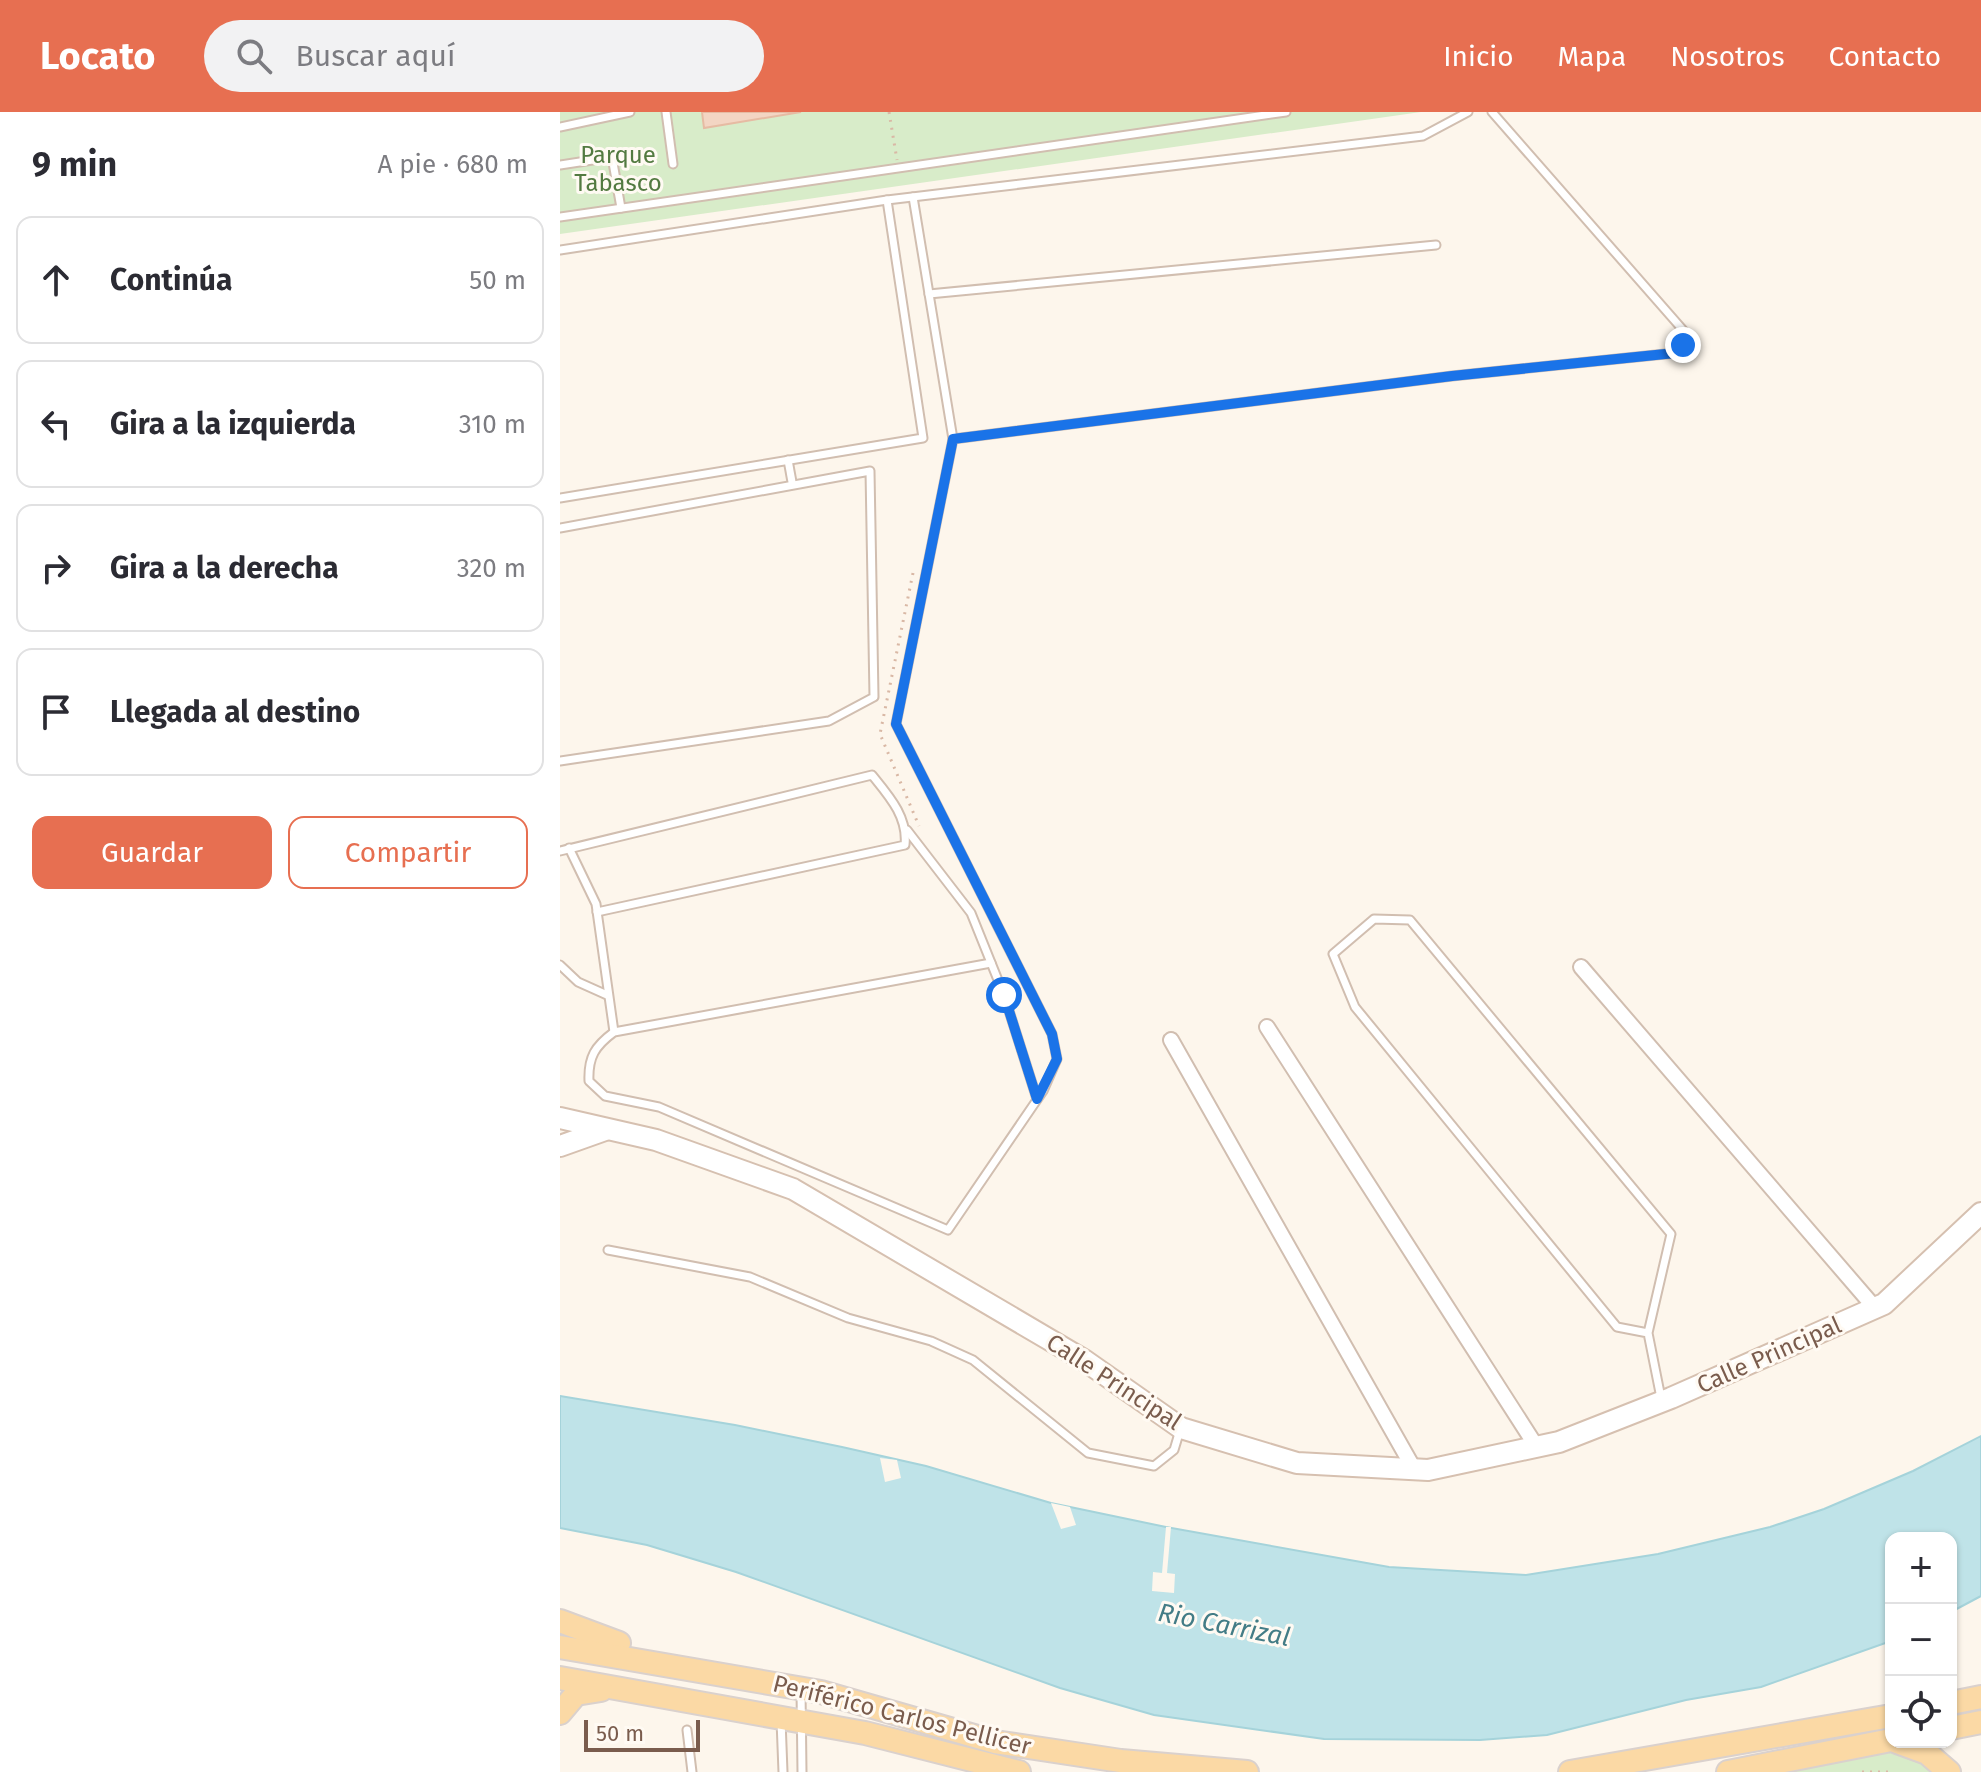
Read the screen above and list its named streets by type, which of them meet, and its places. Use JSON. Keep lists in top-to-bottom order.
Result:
{
  "streets": {
    "main road": ["Calle Principal", "Periférico Carlos Pellicer"]
  },
  "water": ["Rio Carrizal"],
  "parks": ["Parque Tabasco"],
  "scale_bar": "50 m",
  "page": {
    "header": "Locato",
    "search": "Buscar aquí",
    "nav": [
      "Inicio",
      "Mapa",
      "Nosotros",
      "Contacto"
    ],
    "heading": ["9 min", "A pie · 680 m"],
    "list": [
      ["Continúa", "50 m"],
      ["Gira a la izquierda", "310 m"],
      ["Gira a la derecha", "320 m"],
      "Llegada al destino"
    ],
    "buttons": ["Guardar", "Compartir"],
    "map_buttons": ["+", "−"],
    "scale": "50 m"
  }
}
